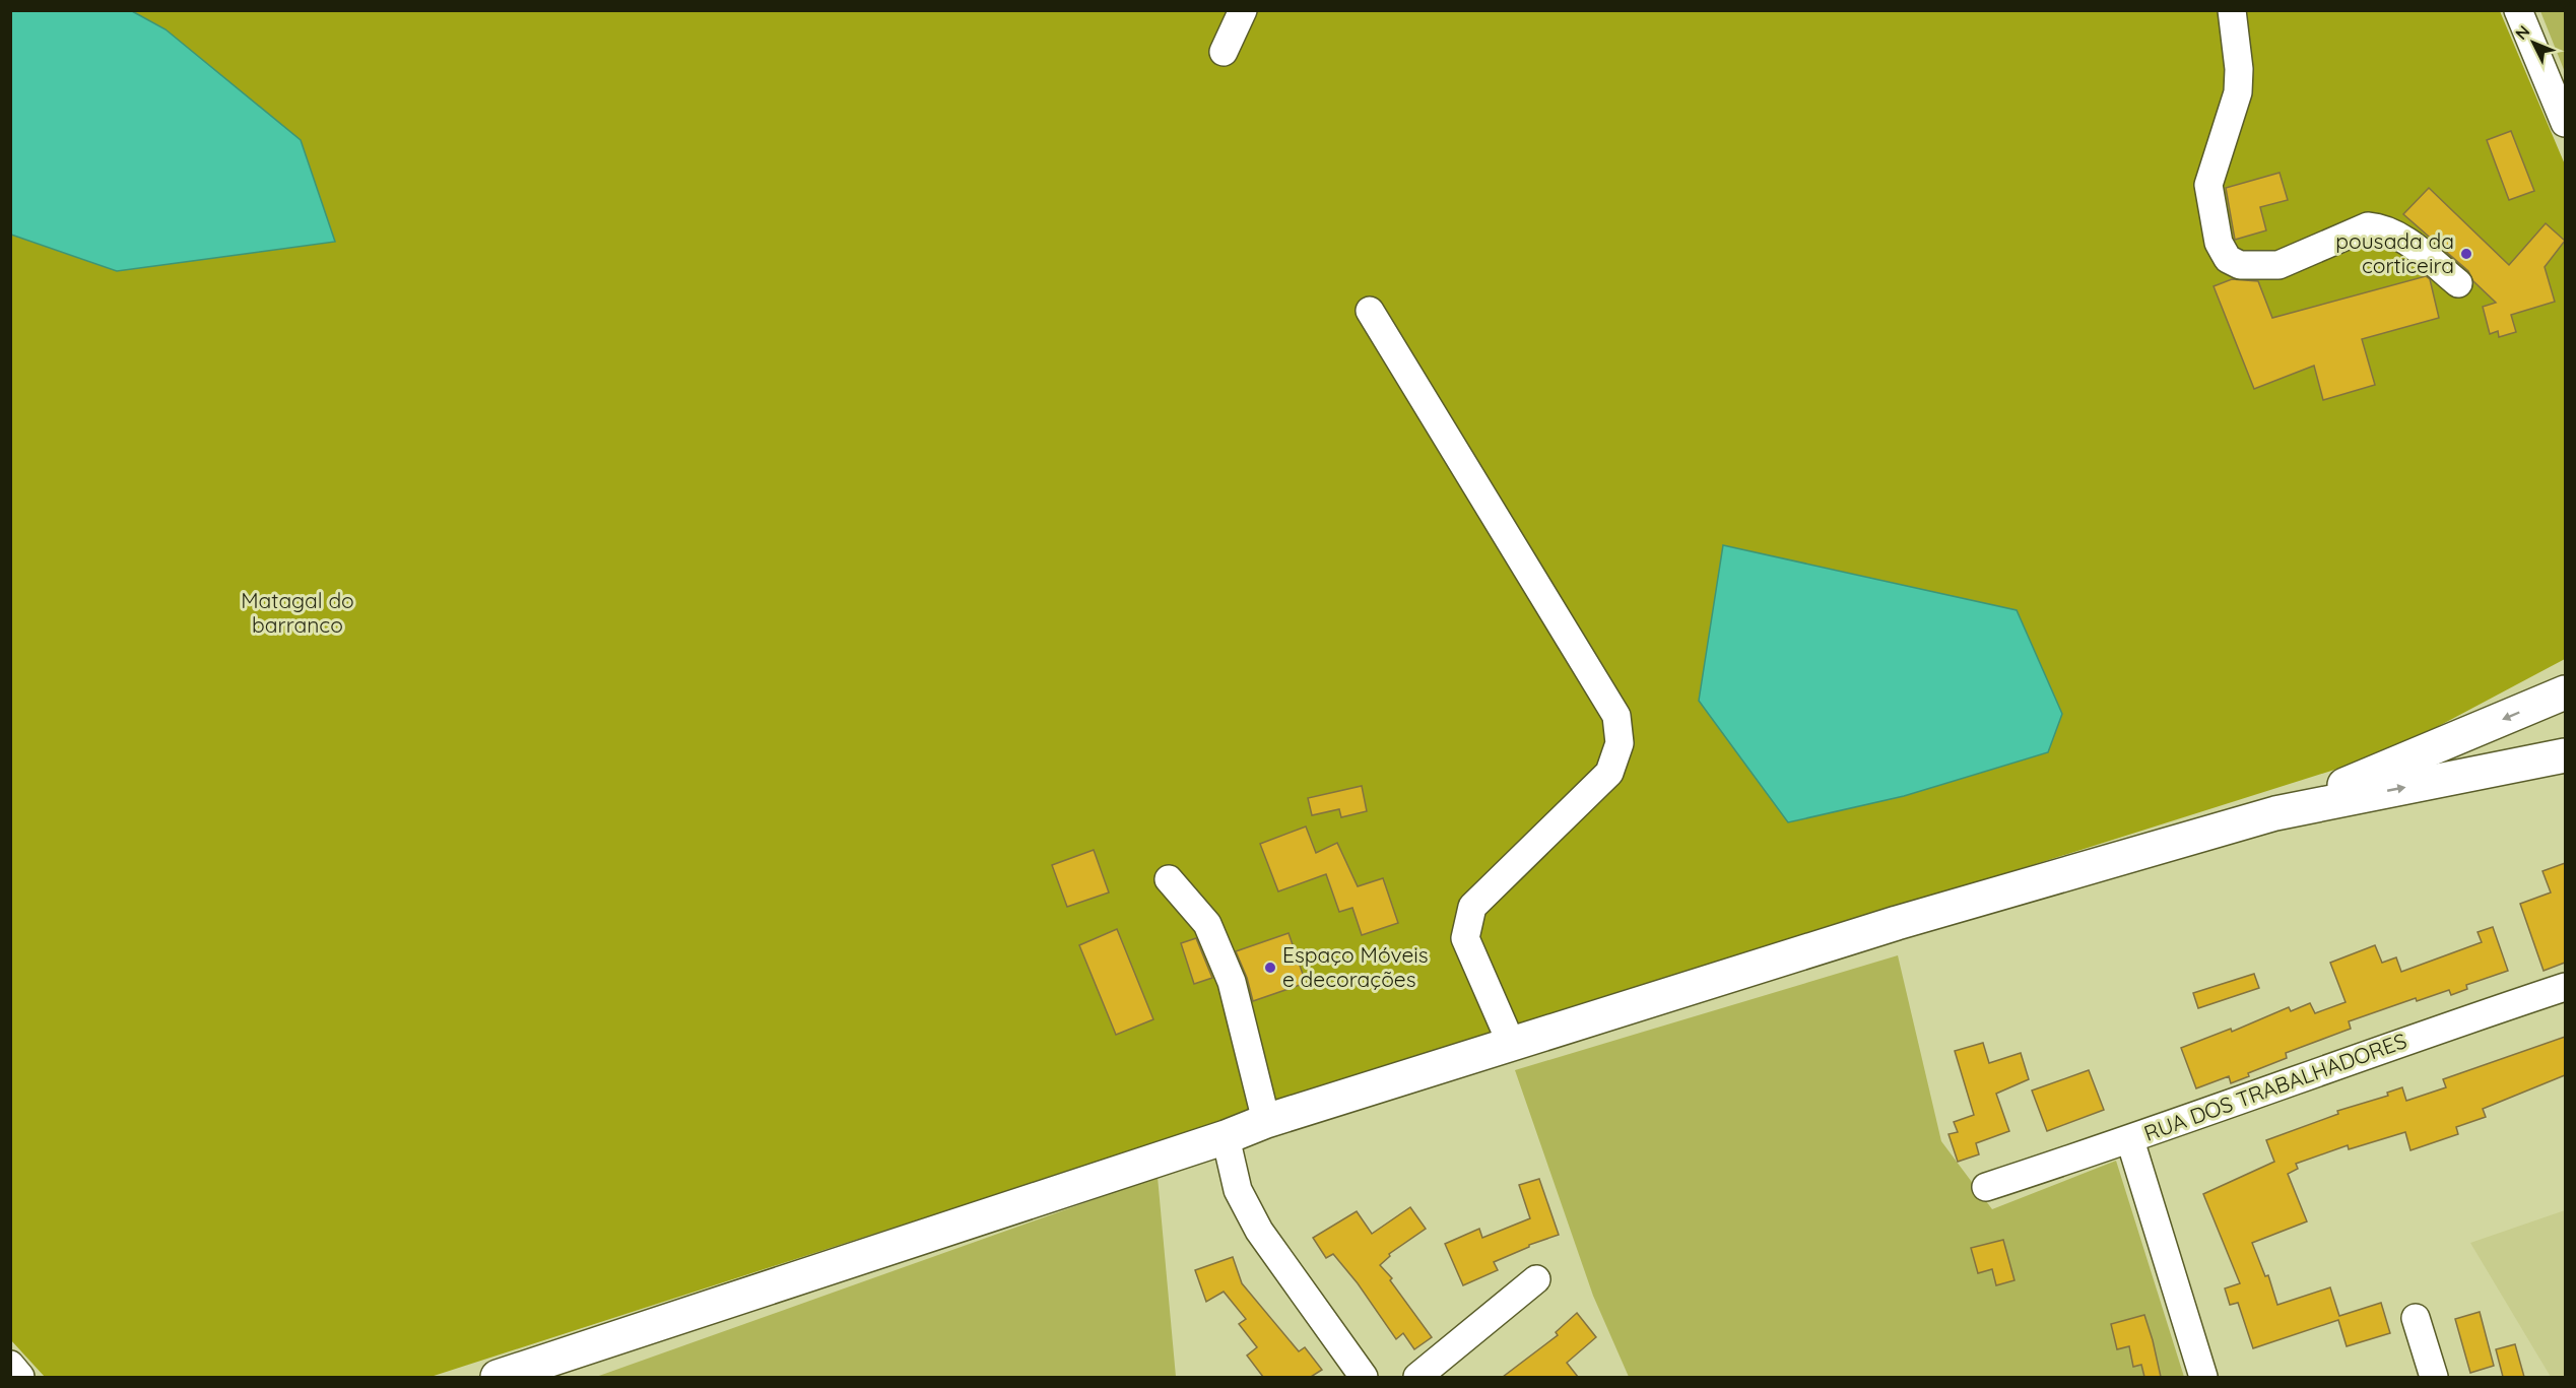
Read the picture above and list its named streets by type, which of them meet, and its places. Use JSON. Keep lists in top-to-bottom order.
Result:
{
  "streets": {
    "street": ["RUA DOS TRABALHADORES"]
  },
  "parks": ["Matagal do barranco"],
  "places": ["pousada da corticeira", "Espaço Móveis e decorações"],
  "north": "top left"
}
